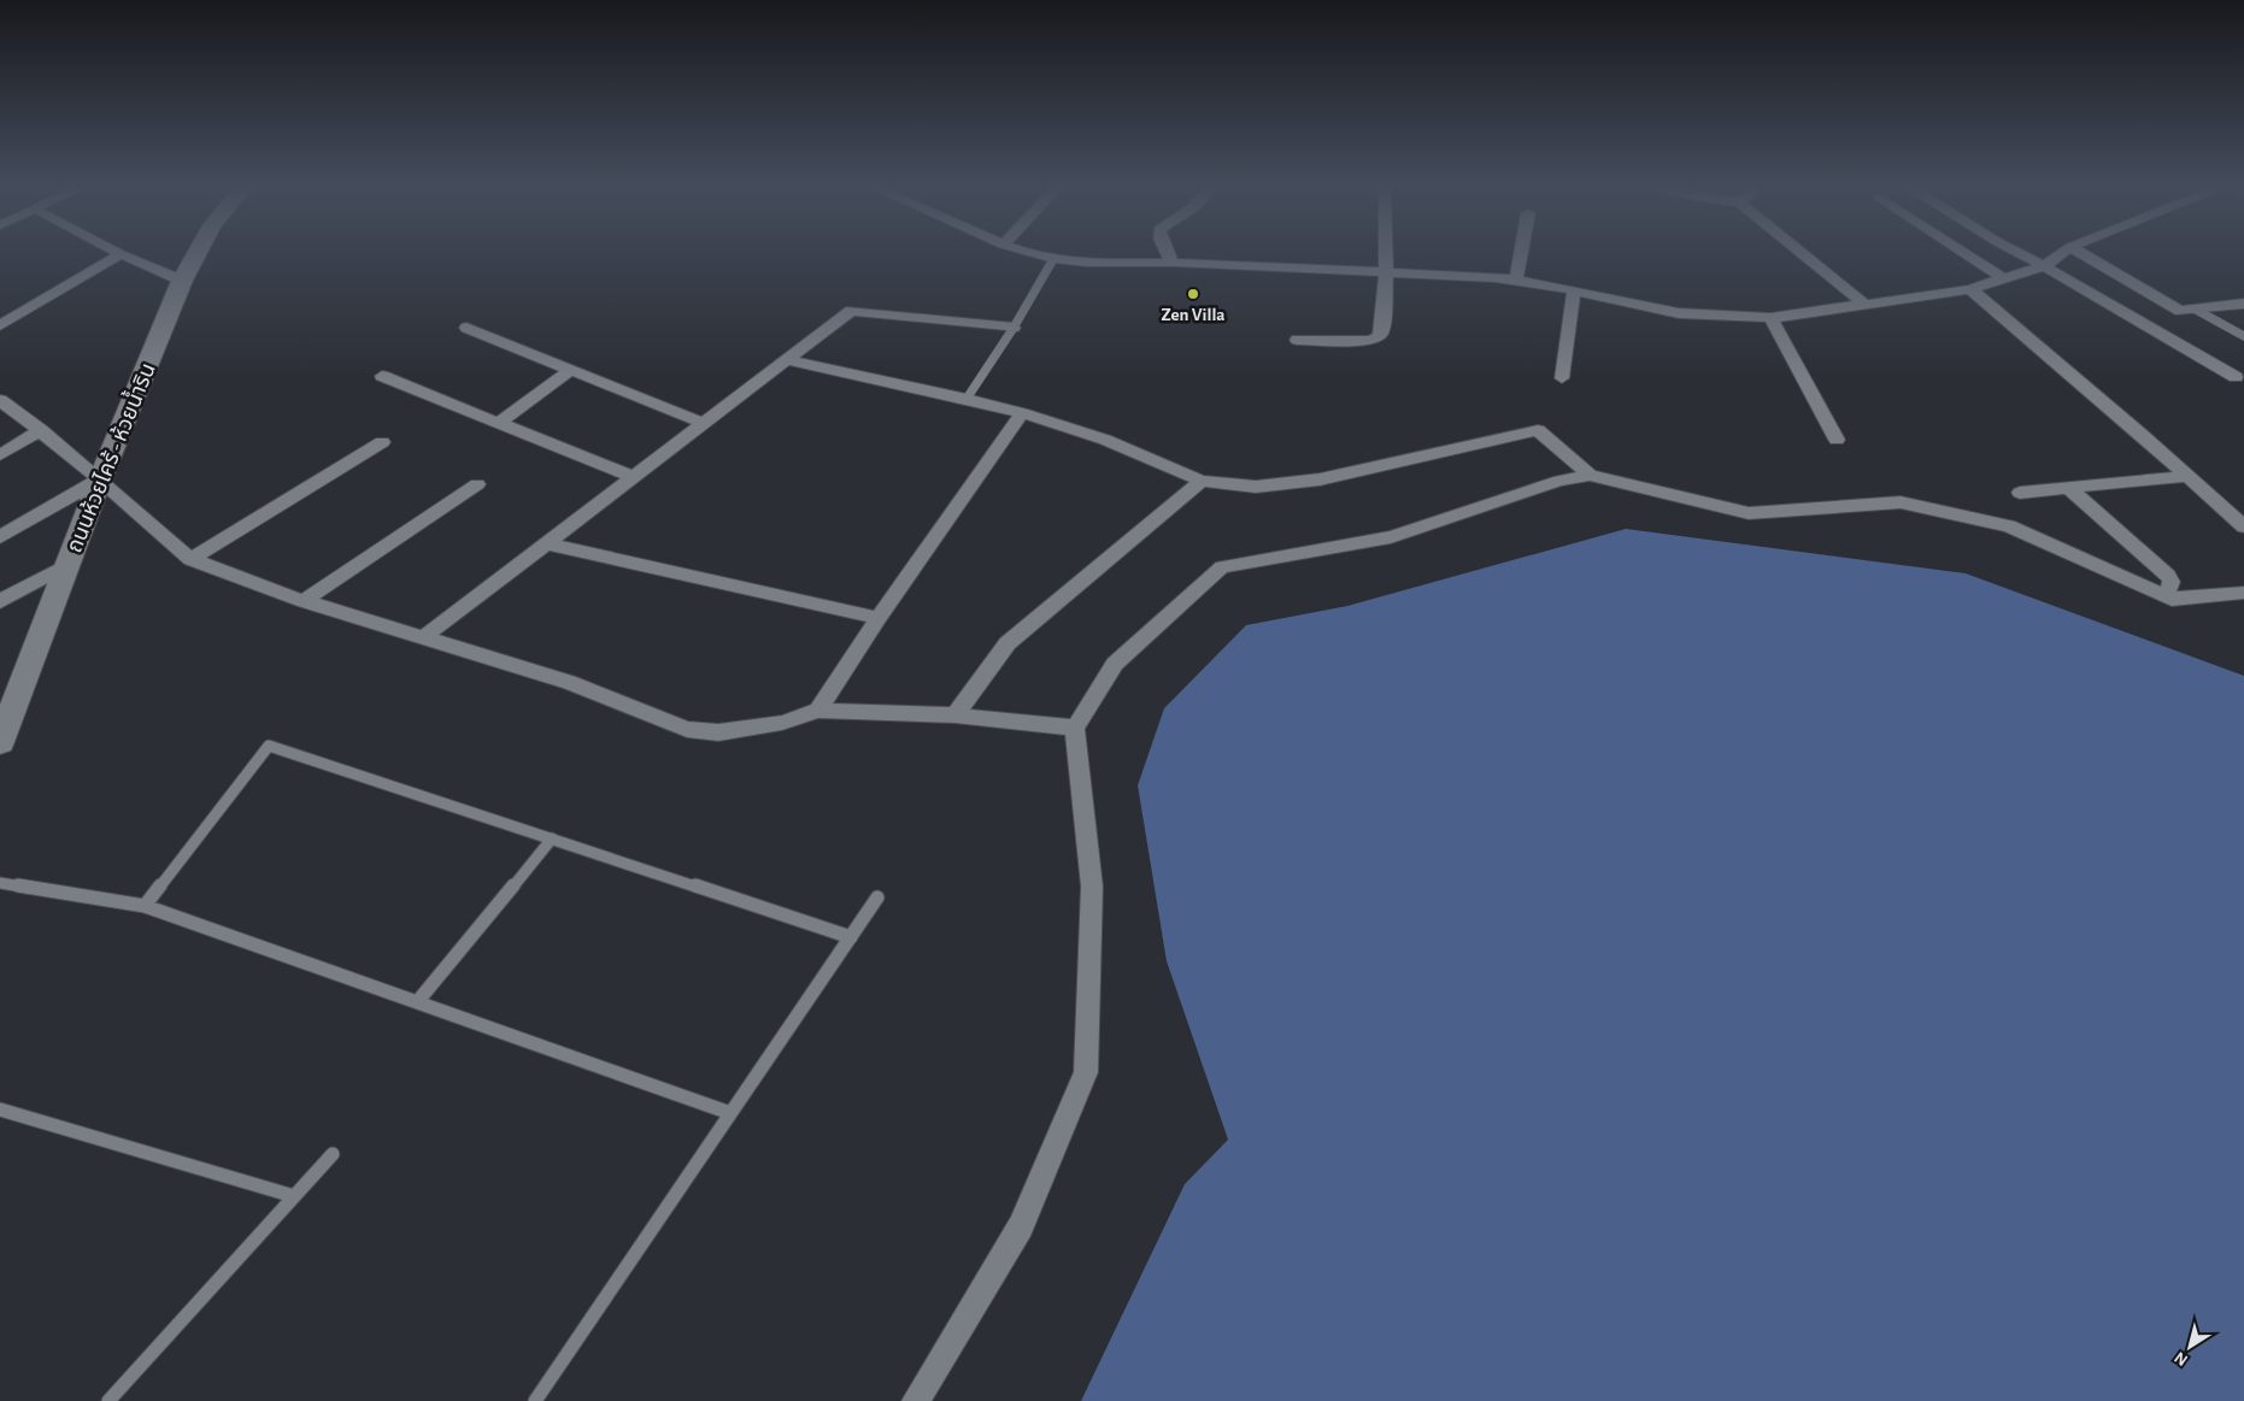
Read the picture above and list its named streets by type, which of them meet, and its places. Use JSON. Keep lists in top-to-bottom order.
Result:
{
  "streets": {
    "main road": ["ถนนห้วยไคร้ - ห้วยน้ำริน"]
  },
  "places": ["Zen Villa"],
  "north": "bottom left"
}
